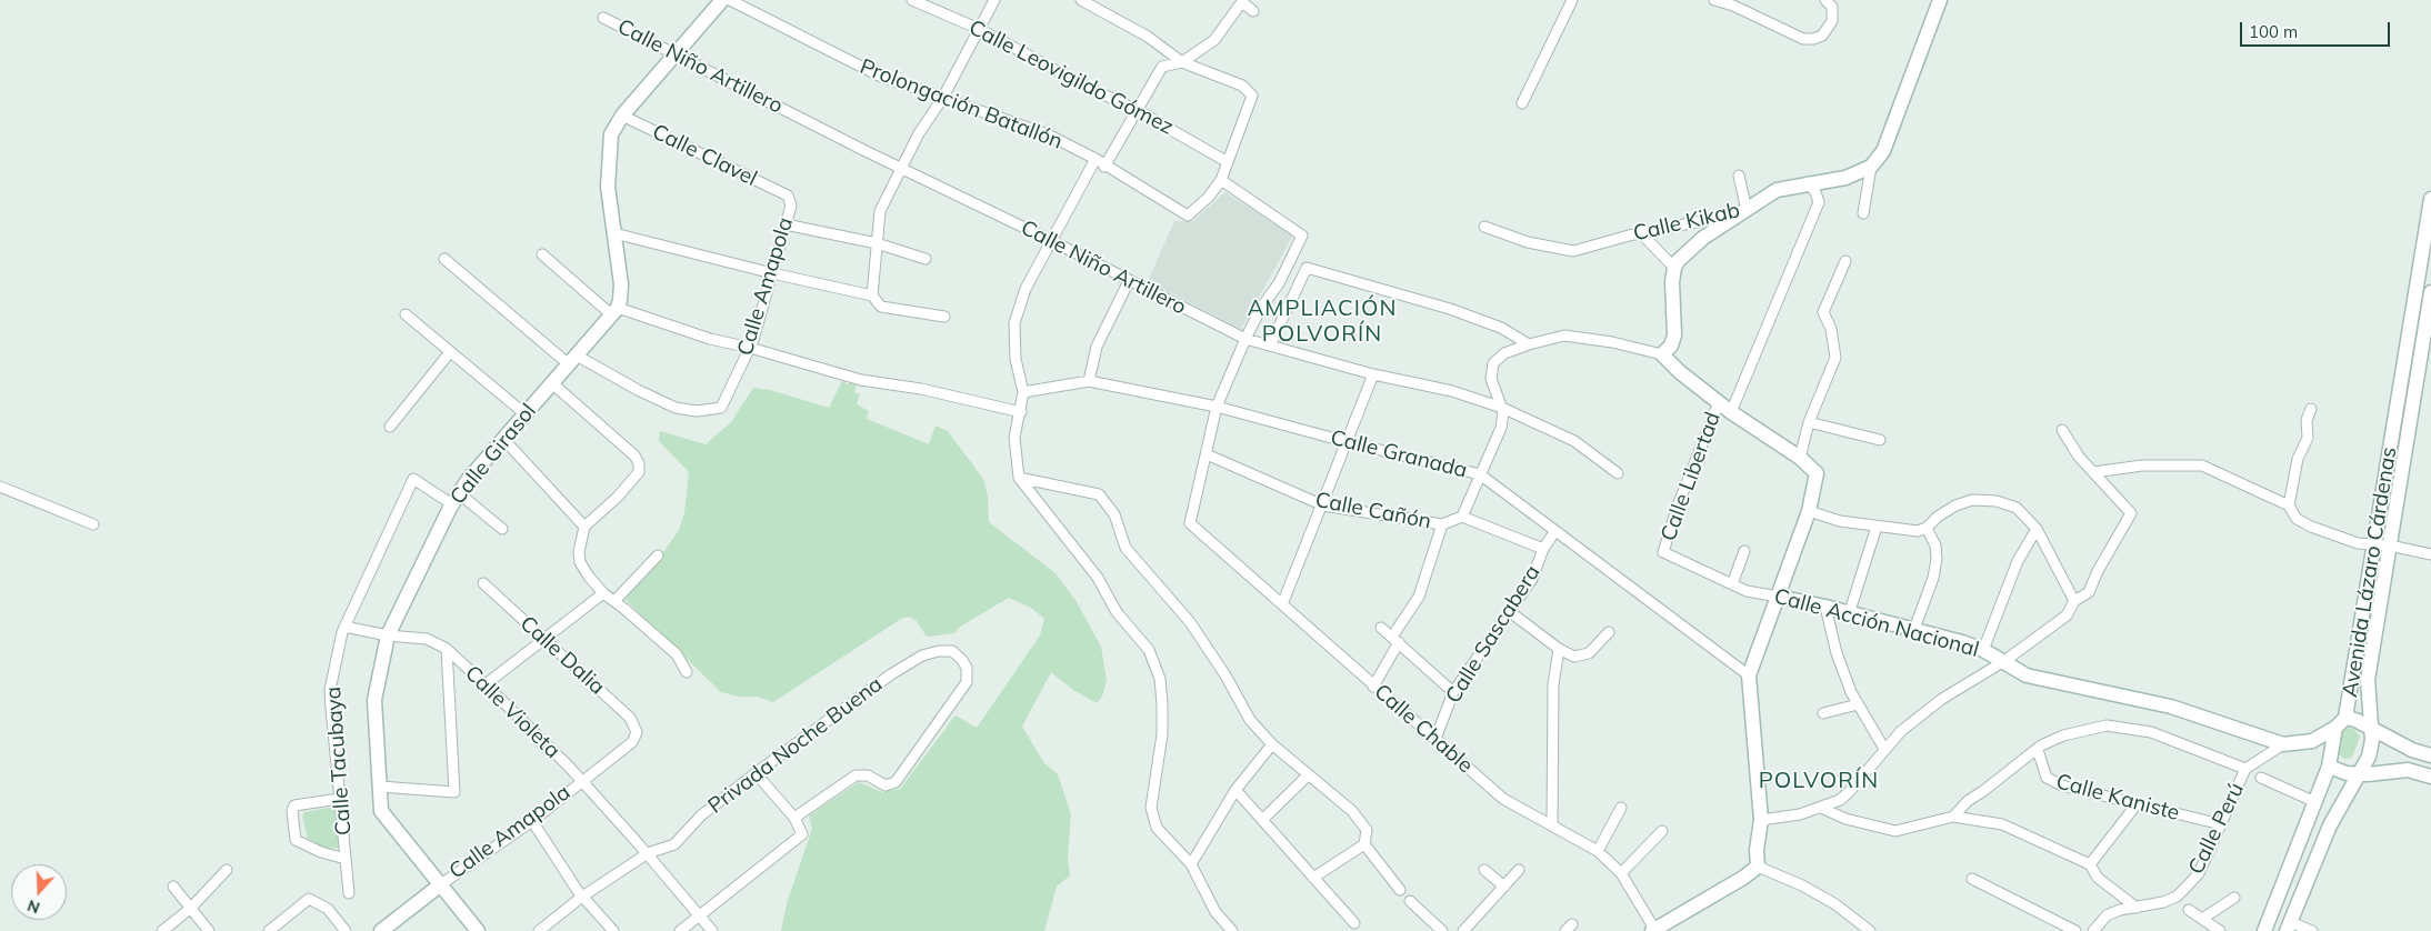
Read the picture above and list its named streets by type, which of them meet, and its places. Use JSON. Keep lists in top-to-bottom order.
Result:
{
  "streets": {
    "street": [
      "Calle Niño Artillero",
      "Calle Leovigildo Gómez",
      "Prolongación Batallón",
      "Calle Clavel",
      "Calle Kikab",
      "Calle Amapola",
      "Calle Girasol",
      "Calle Granada",
      "Calle Libertad",
      "Calle Cañón",
      "Avenida Lázaro Cárdenas",
      "Calle Acción Nacional",
      "Calle Sascabera",
      "Calle Dalia",
      "Calle Violeta",
      "Calle Chable",
      "Privada Noche Buena",
      "Calle Tacubaya",
      "Calle Kaniste",
      "Calle Perú"
    ]
  },
  "crossings": [
    ["Calle Clavel", "Calle Amapola"],
    ["Calle Amapola", "Calle Girasol"],
    ["Calle Amapola", "Calle Dalia"],
    ["Calle Amapola", "Calle Violeta"],
    ["Calle Girasol", "Calle Violeta"],
    ["Calle Girasol", "Calle Tacubaya"],
    ["Calle Granada", "Calle Sascabera"],
    ["Calle Libertad", "Calle Acción Nacional"],
    ["Calle Cañón", "Calle Sascabera"],
    ["Calle Cañón", "Calle Chable"],
    ["Avenida Lázaro Cárdenas", "Calle Perú"],
    ["Calle Acción Nacional", "Calle Perú"],
    ["Calle Sascabera", "Calle Chable"],
    ["Calle Violeta", "Privada Noche Buena"],
    ["Calle Violeta", "Calle Tacubaya"],
    ["Calle Kaniste", "Calle Perú"]
  ],
  "districts": ["AMPLIACIÓN POLVORÍN", "POLVORÍN"],
  "scale_bar": "100 m",
  "north": "bottom"
}
